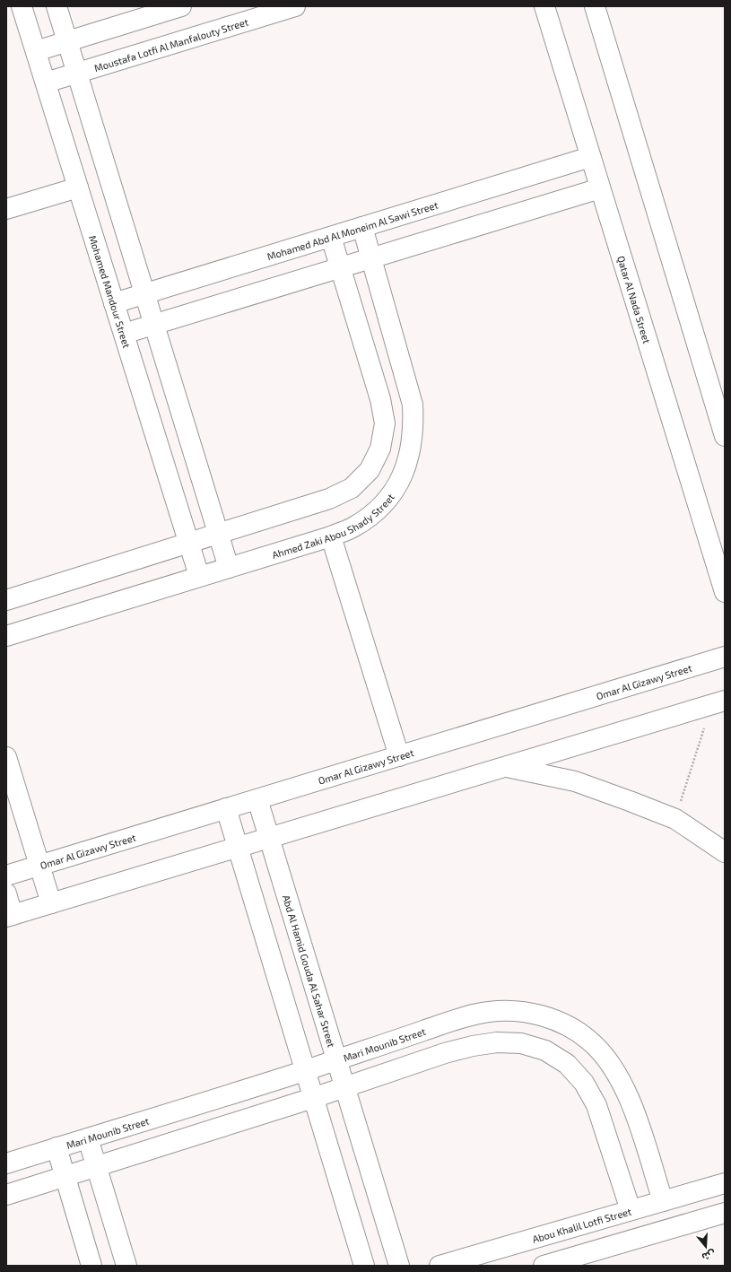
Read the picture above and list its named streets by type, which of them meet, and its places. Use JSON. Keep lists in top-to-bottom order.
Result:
{
  "streets": {
    "street": [
      "Moustafa Lotfi Al Manfalouty Street",
      "Mohamed Abd Al Moneim Al Sawi Street",
      "Mohamed Mandour Street",
      "Qatar Al Nada Street",
      "Ahmed Zaki Abou Shady Street",
      "Omar Al Gizawy Street",
      "Abd Al Hamid Gouda Al Sahar Street",
      "Mari Mounib Street",
      "Abou Khalil Lotfi Street"
    ]
  },
  "crossings": [
    ["Moustafa Lotfi Al Manfalouty Street", "Mohamed Mandour Street"],
    ["Mohamed Abd Al Moneim Al Sawi Street", "Mohamed Mandour Street"],
    ["Mohamed Abd Al Moneim Al Sawi Street", "Qatar Al Nada Street"],
    ["Mohamed Abd Al Moneim Al Sawi Street", "Ahmed Zaki Abou Shady Street"],
    ["Mohamed Mandour Street", "Ahmed Zaki Abou Shady Street"],
    ["Omar Al Gizawy Street", "Abd Al Hamid Gouda Al Sahar Street"],
    ["Abd Al Hamid Gouda Al Sahar Street", "Mari Mounib Street"],
    ["Mari Mounib Street", "Abou Khalil Lotfi Street"]
  ],
  "north": "bottom"
}
